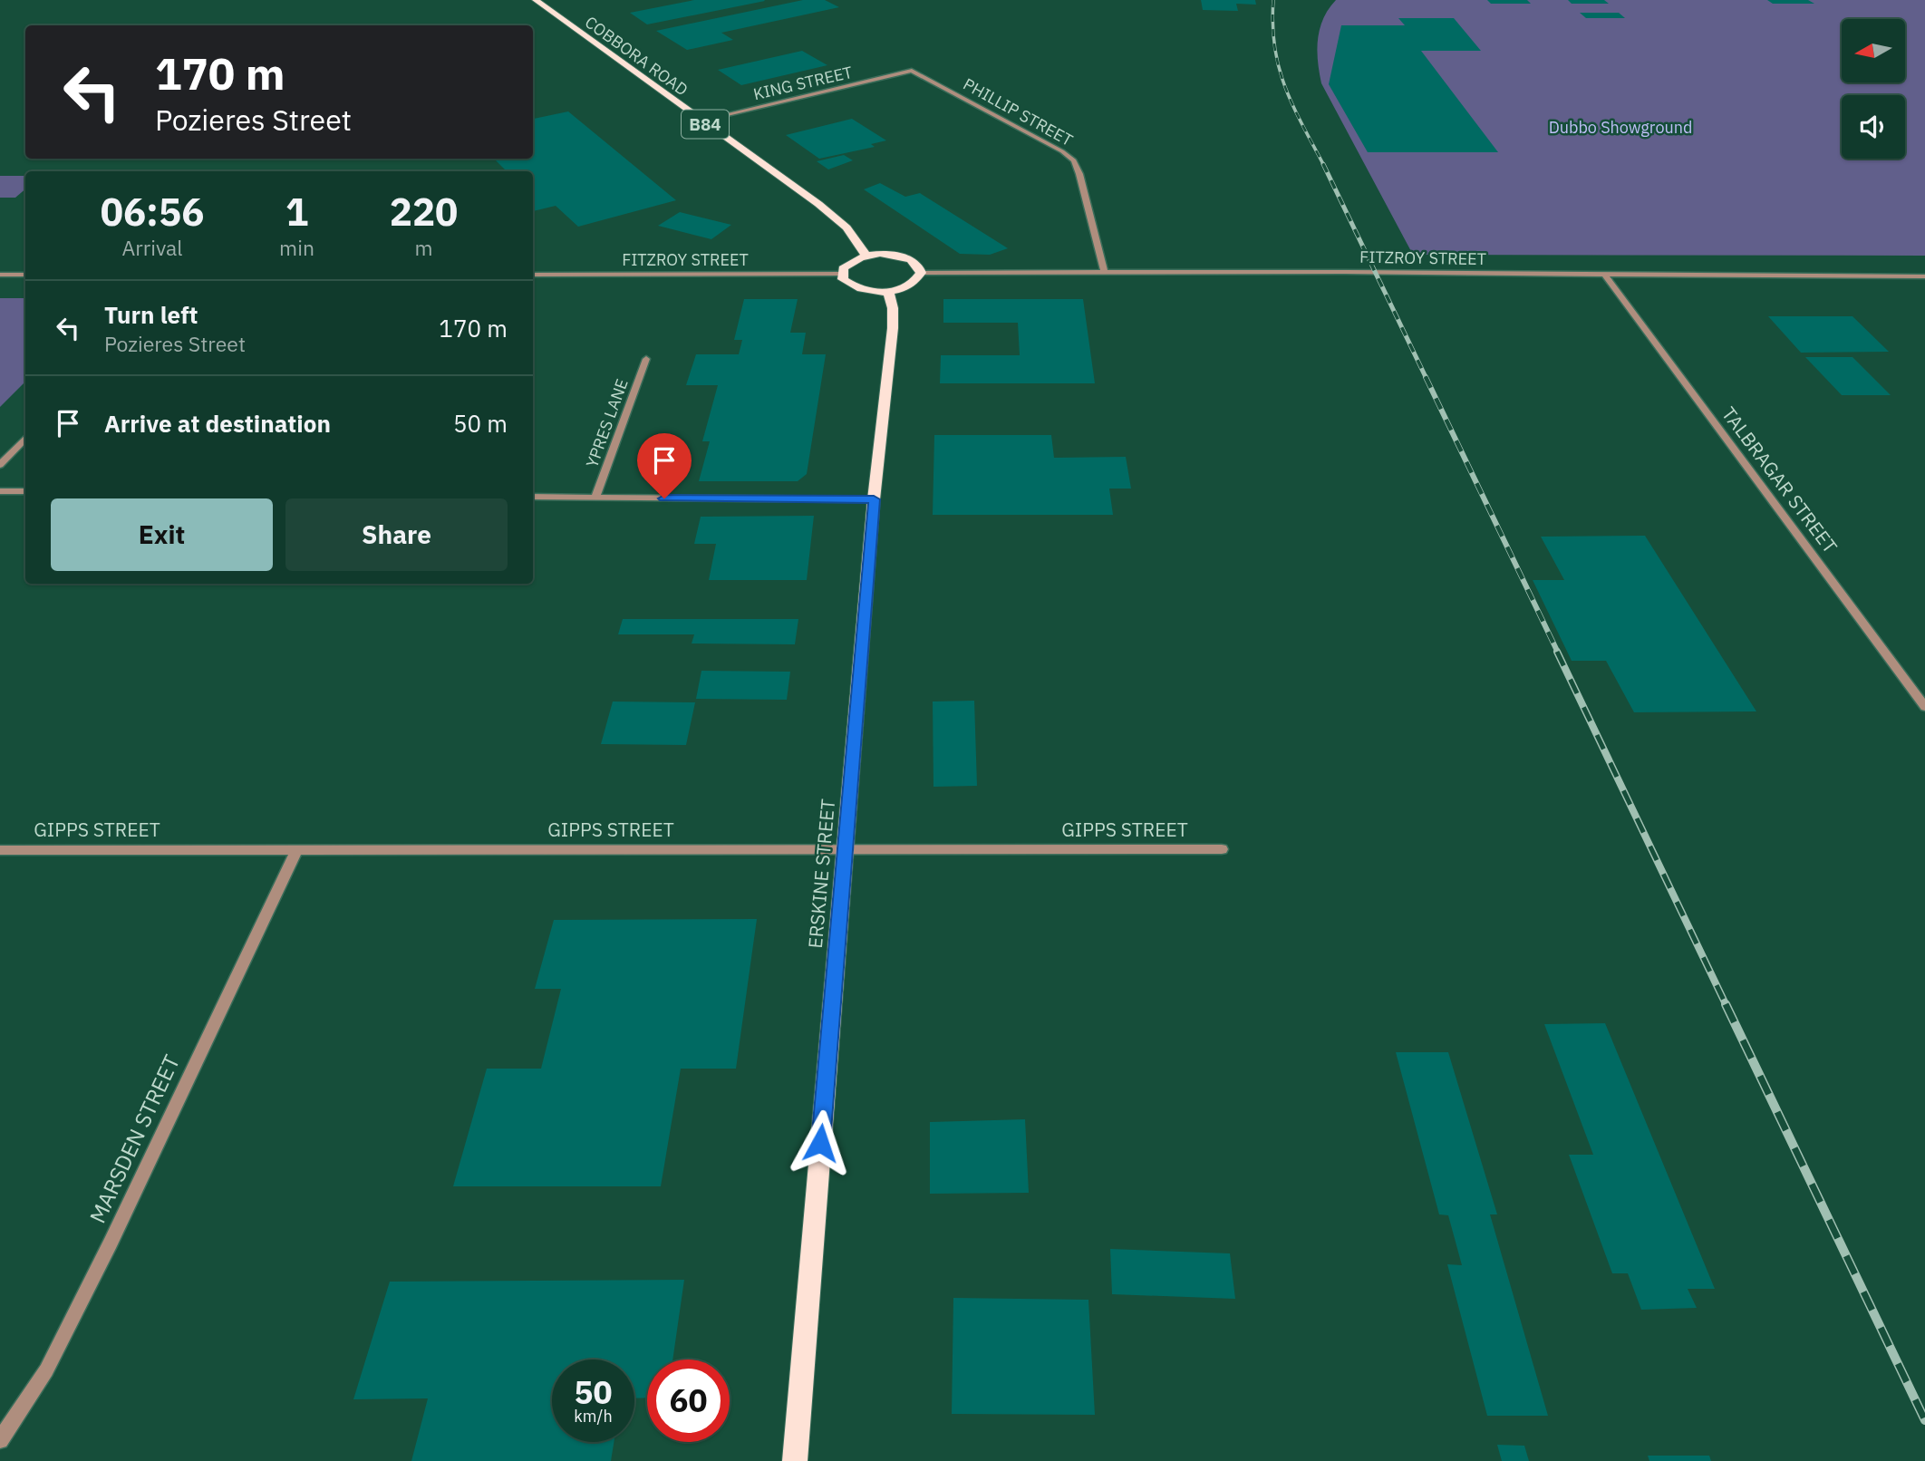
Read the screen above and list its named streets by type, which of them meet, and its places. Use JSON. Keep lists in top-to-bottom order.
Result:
{
  "streets": {
    "main road": ["COBBORA ROAD", "B84", "ERSKINE STREET"],
    "street": [
      "KING STREET",
      "PHILLIP STREET",
      "FITZROY STREET",
      "YPRES LANE",
      "TALBRAGAR STREET",
      "GIPPS STREET",
      "MARSDEN STREET"
    ]
  },
  "crossings": [
    ["COBBORA ROAD", "KING STREET"],
    ["KING STREET", "PHILLIP STREET"],
    ["PHILLIP STREET", "FITZROY STREET"],
    ["FITZROY STREET", "TALBRAGAR STREET"],
    ["GIPPS STREET", "ERSKINE STREET"],
    ["GIPPS STREET", "MARSDEN STREET"]
  ],
  "parks": ["Dubbo Showground"],
  "north": "left",
  "page": {
    "turn": ["170 m", "Pozieres Street"],
    "eta": [
      "06:56",
      "Arrival",
      "1",
      "min",
      "220",
      "m"
    ],
    "list": [
      {
        "name": "Turn left",
        "note": "Pozieres Street",
        "value": "170 m"
      },
      {
        "name": "Arrive at destination",
        "value": "50 m"
      }
    ],
    "buttons": ["Exit", "Share"],
    "speed": "50 km/h",
    "limit": "60"
  }
}
